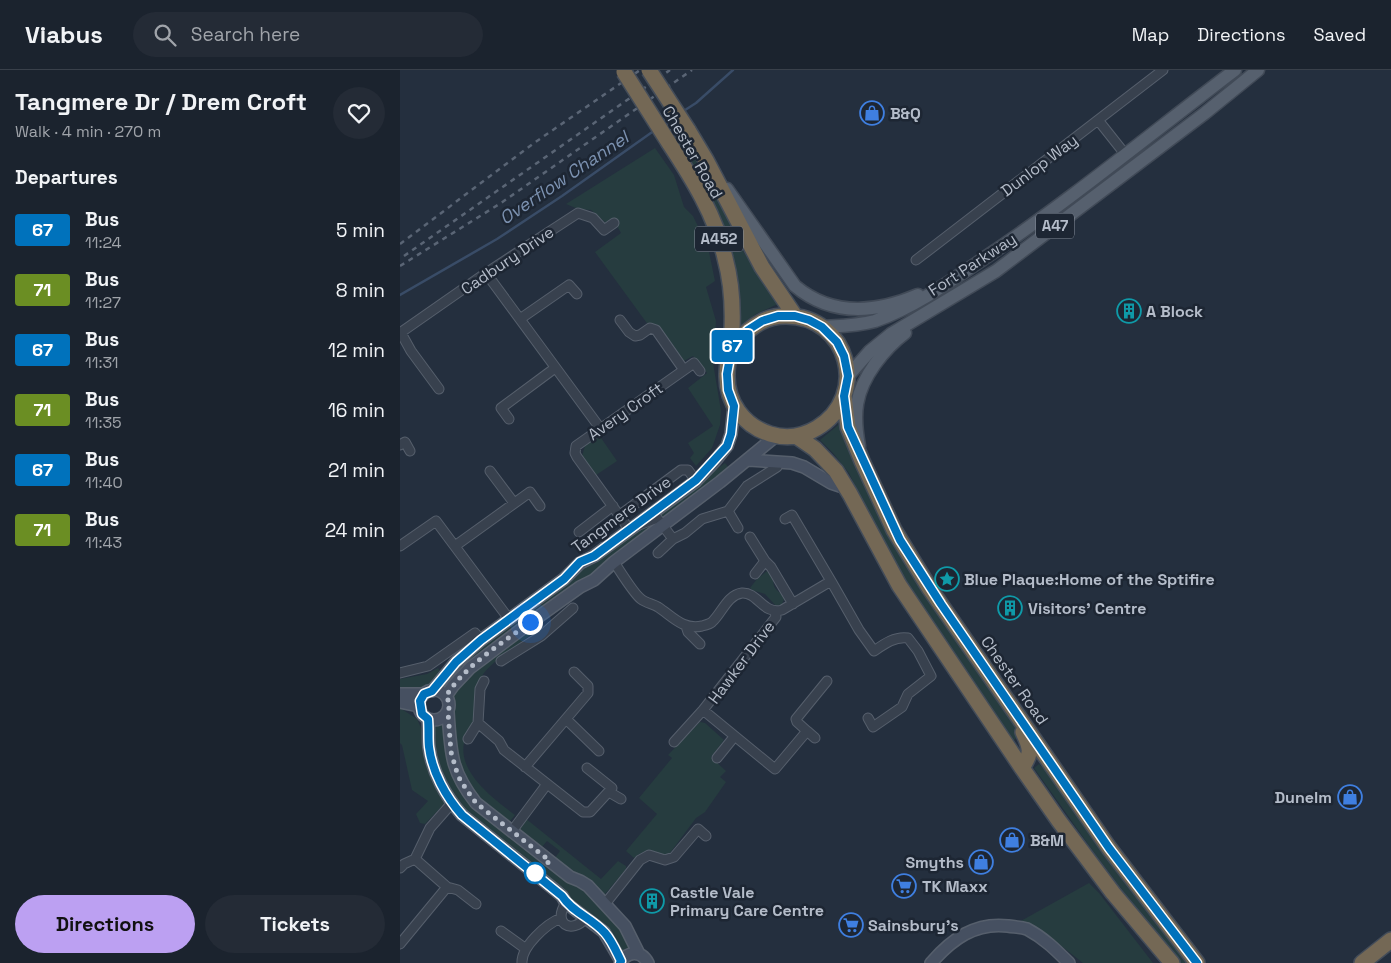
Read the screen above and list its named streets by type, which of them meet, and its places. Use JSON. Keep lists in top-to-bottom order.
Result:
{
  "streets": {
    "highway": ["Chester Road", "A452"],
    "main road": ["A47", "Fort Parkway"],
    "street": [
      "Dunlop Way",
      "Cadbury Drive",
      "Avery Croft",
      "Tangmere Drive",
      "Hawker Drive"
    ]
  },
  "crossings": [
    ["Chester Road", "Fort Parkway"],
    ["Chester Road", "Tangmere Drive"],
    ["Fort Parkway", "Tangmere Drive"],
    ["Avery Croft", "Tangmere Drive"]
  ],
  "water": ["Overflow Channel"],
  "places": {
    "shop": [
      "B&Q",
      "Dunelm",
      "B&M",
      "Smyths"
    ],
    "building": ["A Block", "Visitors' Centre", "Castle Vale Primary Care Centre"],
    "place": ["Blue Plaque:Home of the Sptifire"],
    "supermarket": ["TK Maxx", "Sainsbury's"]
  },
  "lines": ["bus line 67"],
  "page": {
    "header": "Viabus",
    "search": "Search here",
    "nav": ["Map", "Directions", "Saved"],
    "heading": [
      ["Tangmere Dr / Drem Croft", "Walk · 4 min · 270 m"],
      "Departures"
    ],
    "on_map": "67",
    "list": [
      {
        "mark": "67",
        "name": "Bus",
        "note": "11:24",
        "value": "5 min"
      },
      {
        "mark": "71",
        "name": "Bus",
        "note": "11:27",
        "value": "8 min"
      },
      {
        "mark": "67",
        "name": "Bus",
        "note": "11:31",
        "value": "12 min"
      },
      {
        "mark": "71",
        "name": "Bus",
        "note": "11:35",
        "value": "16 min"
      },
      {
        "mark": "67",
        "name": "Bus",
        "note": "11:40",
        "value": "21 min"
      },
      {
        "mark": "71",
        "name": "Bus",
        "note": "11:43",
        "value": "24 min"
      }
    ],
    "buttons": ["Directions", "Tickets"]
  }
}
